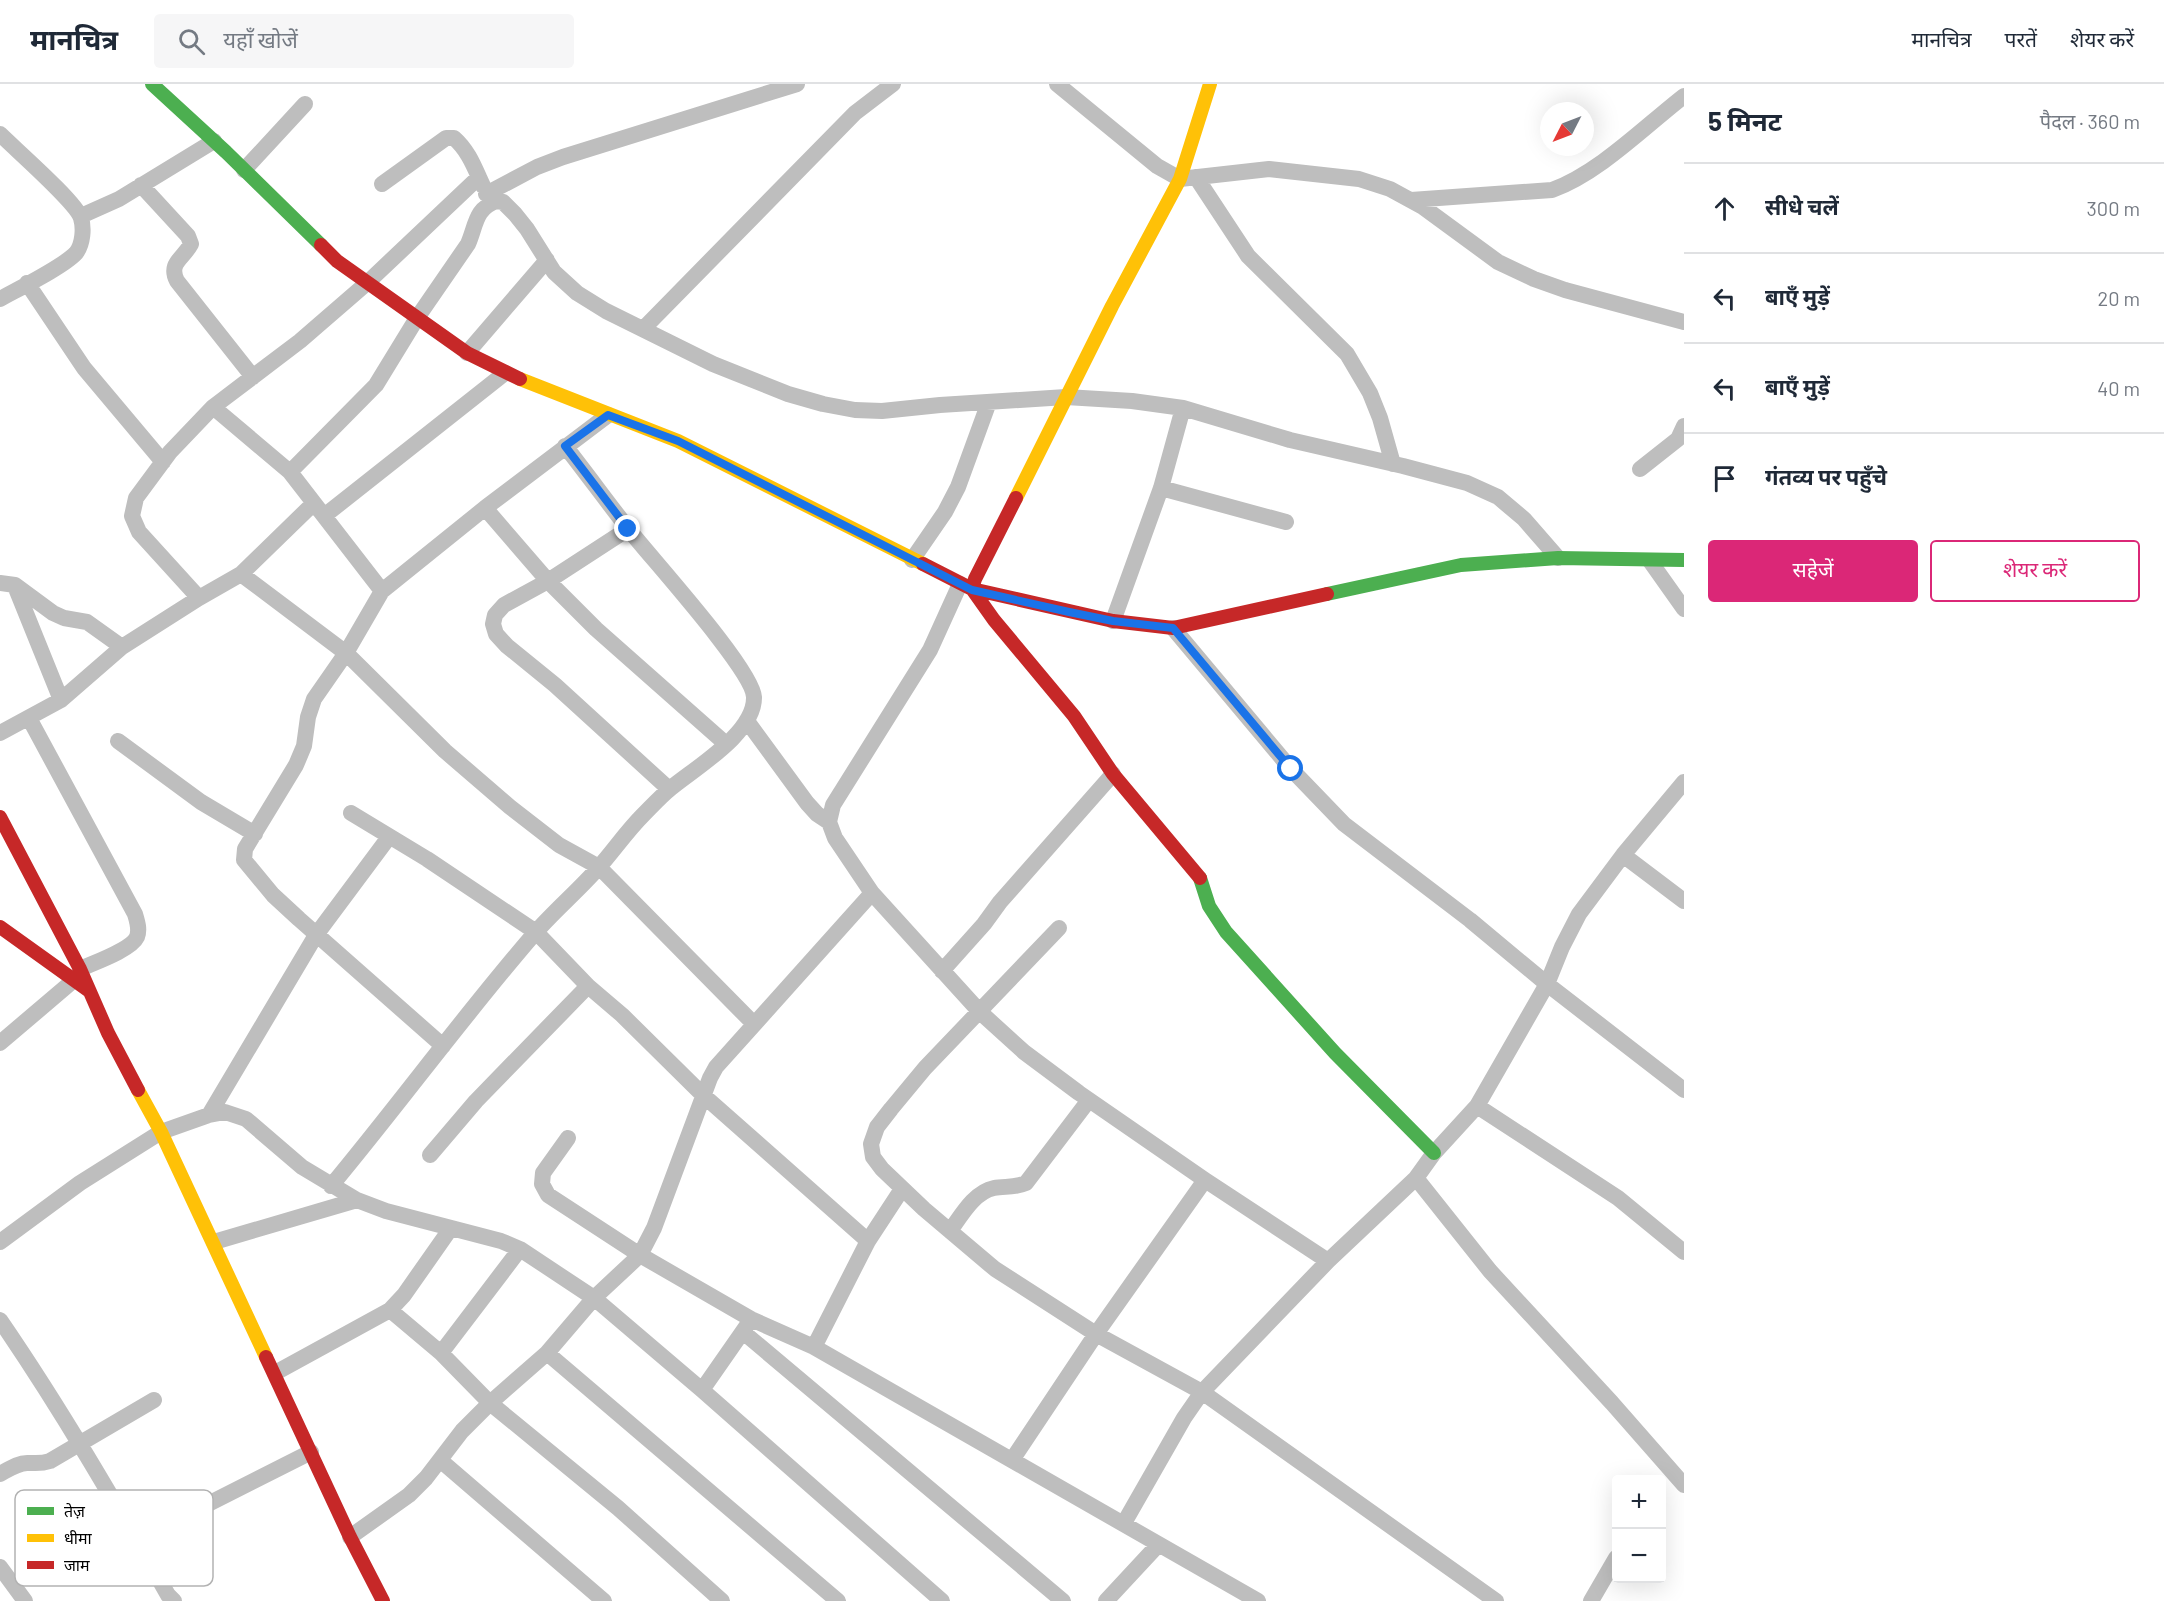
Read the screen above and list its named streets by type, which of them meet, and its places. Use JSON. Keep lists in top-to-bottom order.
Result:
{
  "legend": ["तेज़", "धीमा", "जाम"],
  "north": "bottom left",
  "page": {
    "header": "मानचित्र",
    "search": "यहाँ खोजें",
    "nav": ["मानचित्र", "परतें", "शेयर करें"],
    "heading": ["5 मिनट", "पैदल · 360 m"],
    "list": [
      ["सीधे चलें", "300 m"],
      ["बाएँ मुड़ें", "20 m"],
      ["बाएँ मुड़ें", "40 m"],
      "गंतव्य पर पहुँचे"
    ],
    "buttons": ["सहेजें", "शेयर करें"],
    "map_buttons": ["+", "−"]
  }
}
